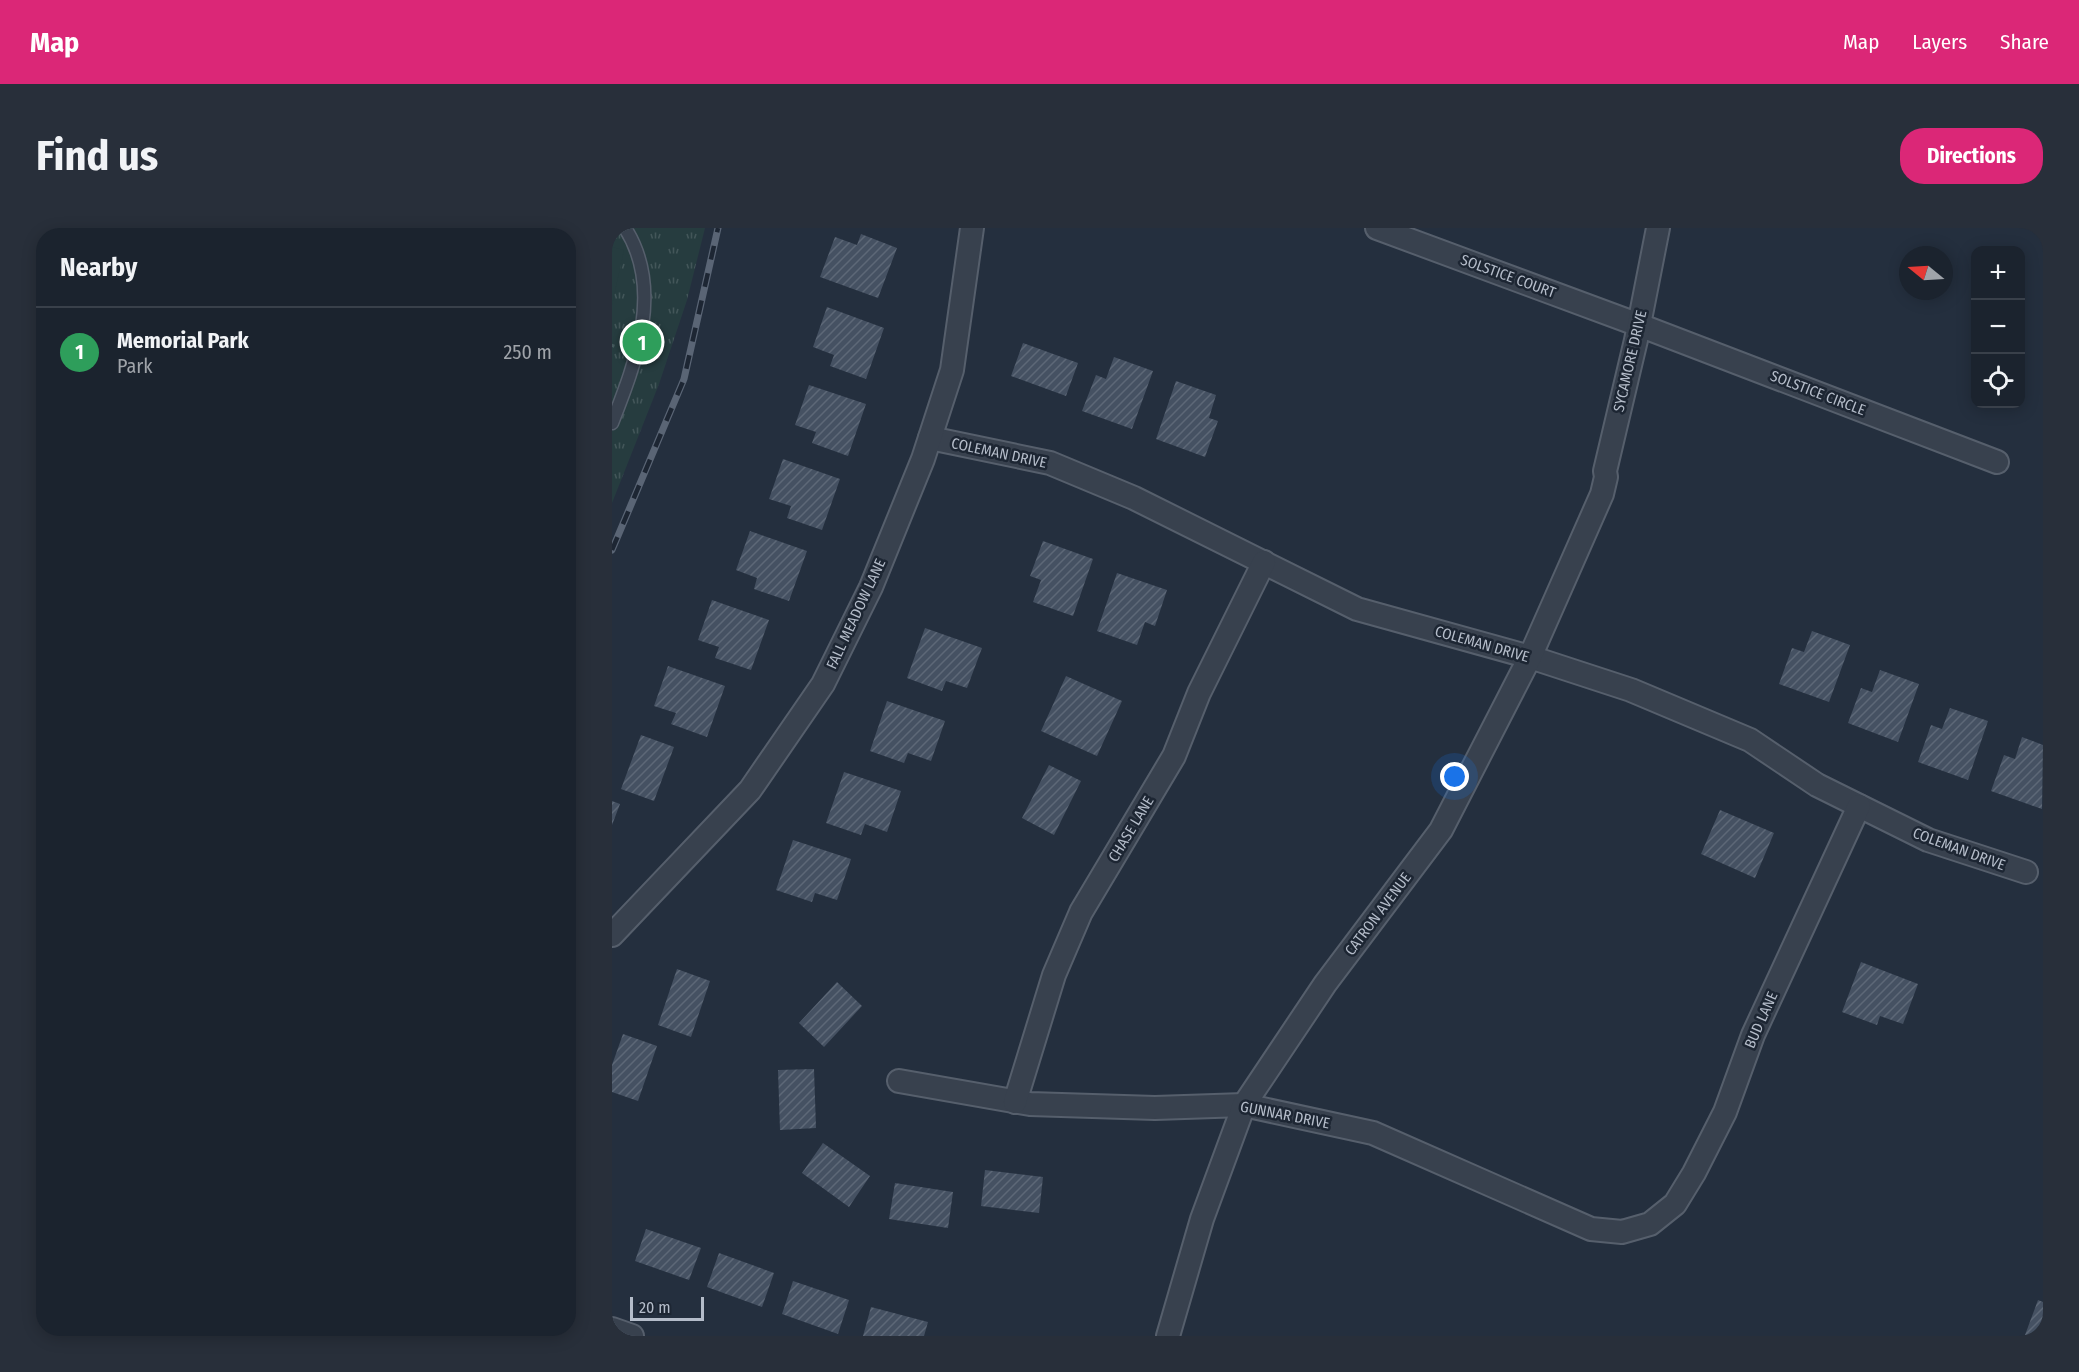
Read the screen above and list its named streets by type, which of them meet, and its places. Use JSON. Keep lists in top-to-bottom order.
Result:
{
  "streets": {
    "street": [
      "SOLSTICE COURT",
      "SYCAMORE DRIVE",
      "SOLSTICE CIRCLE",
      "COLEMAN DRIVE",
      "FALL MEADOW LANE",
      "CHASE LANE",
      "CATRON AVENUE",
      "BUD LANE",
      "GUNNAR DRIVE"
    ]
  },
  "crossings": [
    ["SOLSTICE COURT", "SYCAMORE DRIVE"],
    ["SOLSTICE COURT", "SOLSTICE CIRCLE"],
    ["SYCAMORE DRIVE", "SOLSTICE CIRCLE"],
    ["SYCAMORE DRIVE", "CATRON AVENUE"],
    ["COLEMAN DRIVE", "FALL MEADOW LANE"],
    ["COLEMAN DRIVE", "CHASE LANE"],
    ["COLEMAN DRIVE", "CATRON AVENUE"],
    ["COLEMAN DRIVE", "BUD LANE"],
    ["CHASE LANE", "GUNNAR DRIVE"],
    ["CATRON AVENUE", "GUNNAR DRIVE"],
    ["BUD LANE", "GUNNAR DRIVE"]
  ],
  "scale_bar": "20 m",
  "north": "left",
  "page": {
    "header": "Map",
    "nav": ["Map", "Layers", "Share"],
    "buttons": "Directions",
    "title": "Find us",
    "heading": "Nearby",
    "map_buttons": ["+", "−"],
    "list": [
      {
        "mark": "1",
        "name": "Memorial Park",
        "note": "Park",
        "value": "250 m"
      }
    ],
    "pins": "1",
    "scale": "20 m"
  }
}
